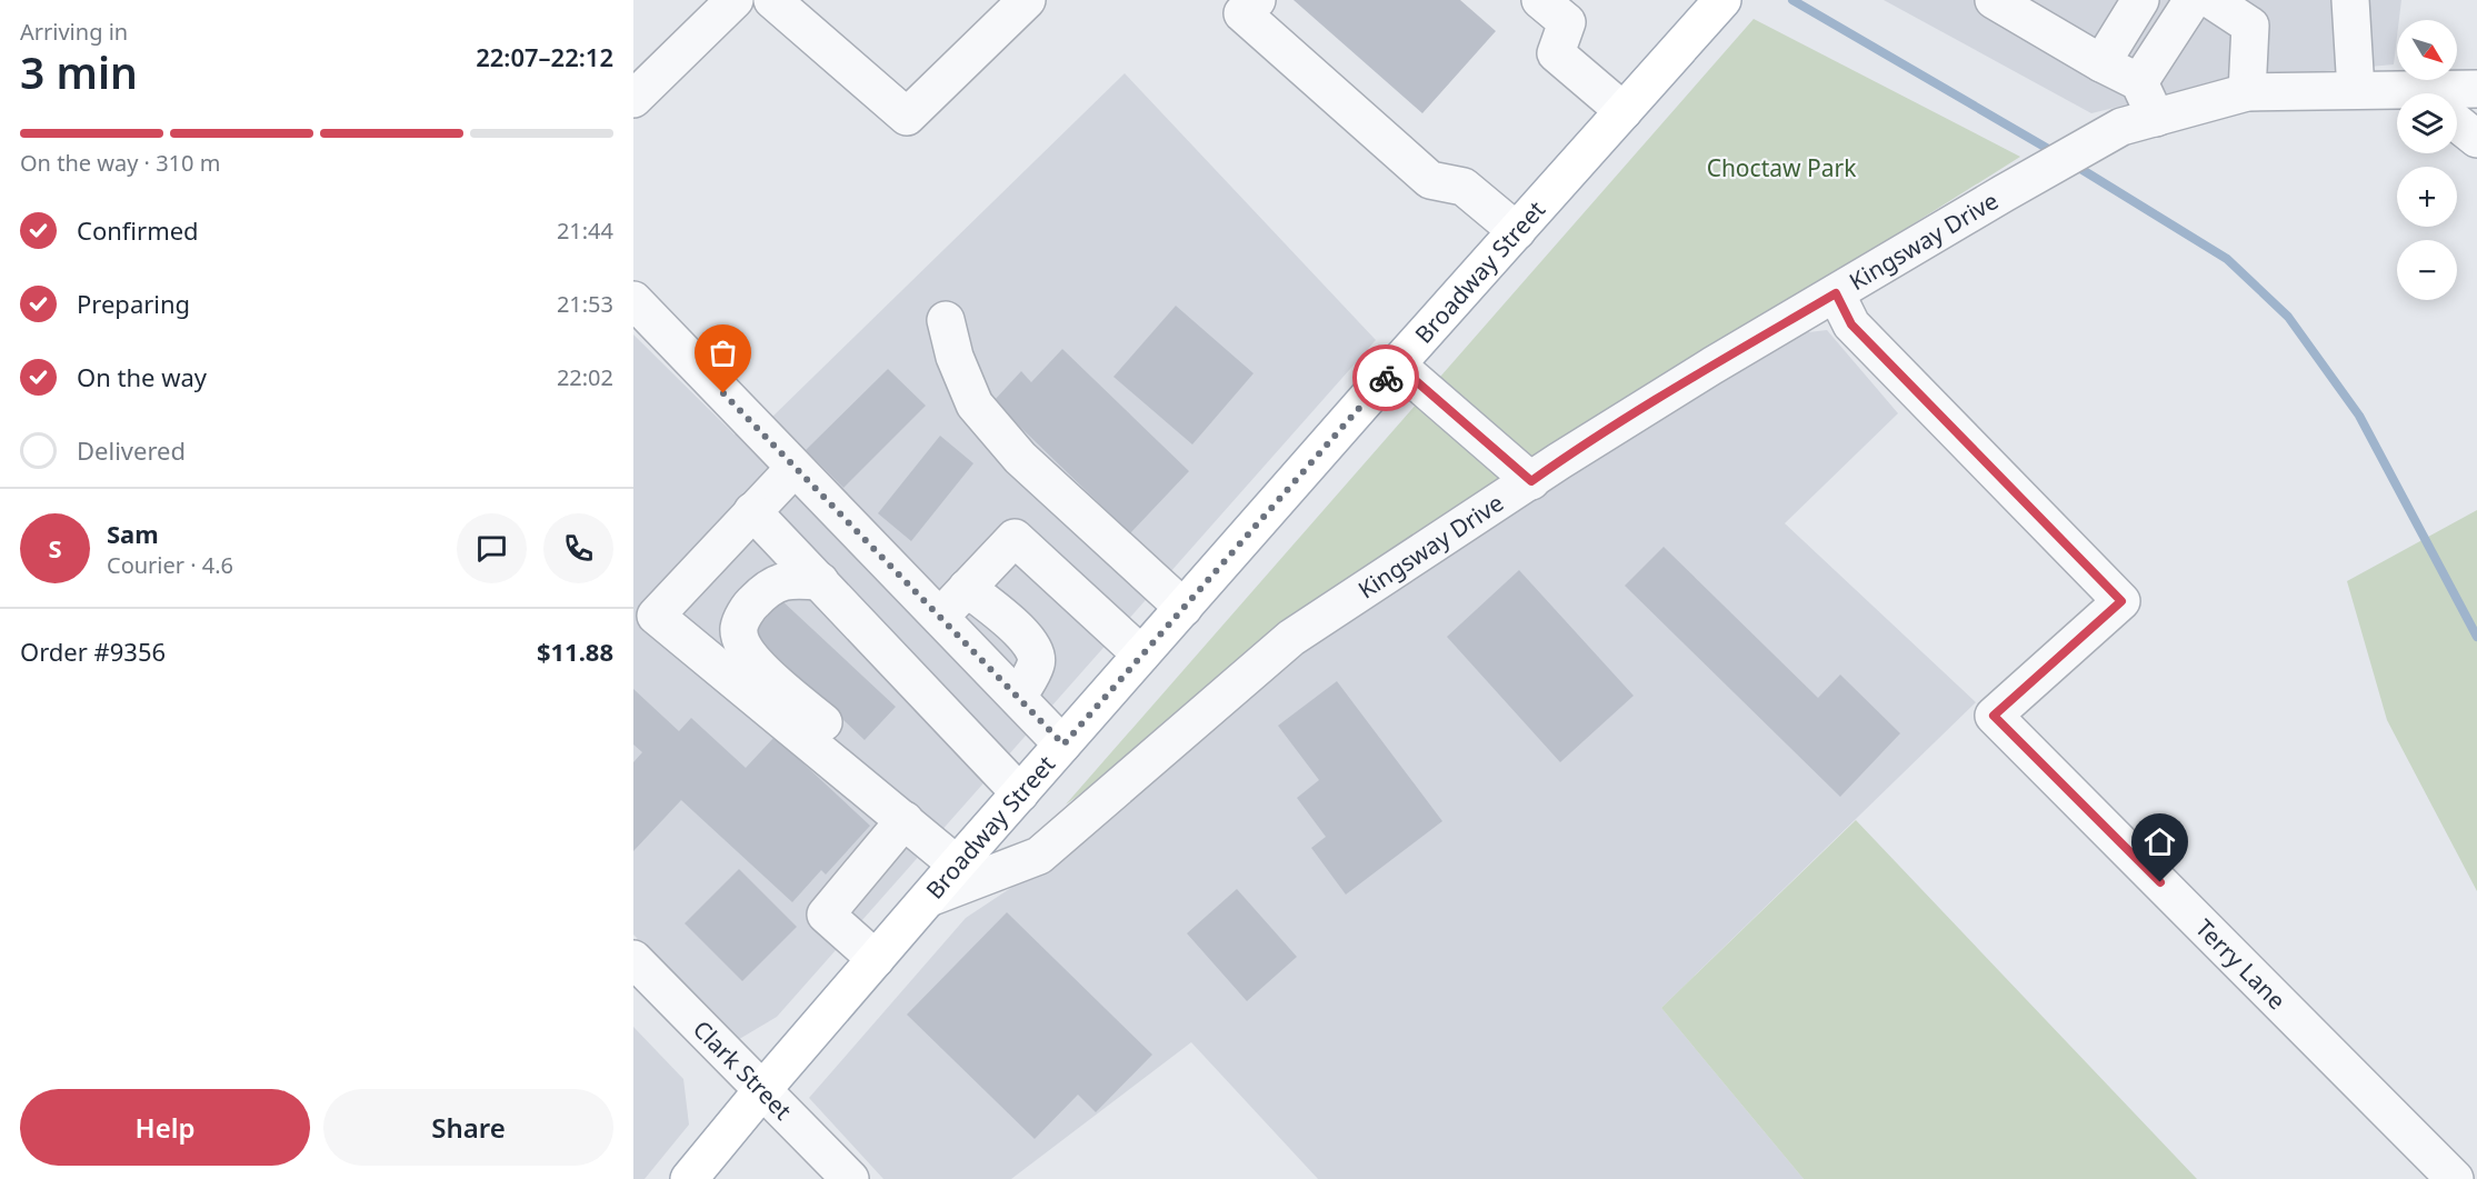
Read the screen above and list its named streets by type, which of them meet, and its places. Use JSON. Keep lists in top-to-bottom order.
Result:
{
  "streets": {
    "main road": ["Broadway Street"],
    "street": ["Kingsway Drive", "Terry Lane", "Clark Street"]
  },
  "crossings": [
    ["Kingsway Drive", "Broadway Street"],
    ["Kingsway Drive", "Terry Lane"],
    ["Broadway Street", "Clark Street"]
  ],
  "parks": ["Choctaw Park"],
  "north": "bottom right",
  "page": {
    "heading": ["3 min", "Arriving in", "22:07–22:12"],
    "panel": [
      "Sam",
      "Courier · 4.6",
      "Order #9356",
      "$11.88"
    ],
    "map_buttons": ["+", "−"],
    "bar": "On the way · 310 m",
    "list": [
      ["Confirmed", "21:44"],
      ["Preparing", "21:53"],
      ["On the way", "22:02"],
      "Delivered"
    ],
    "round": "S",
    "buttons": ["Help", "Share"]
  }
}
